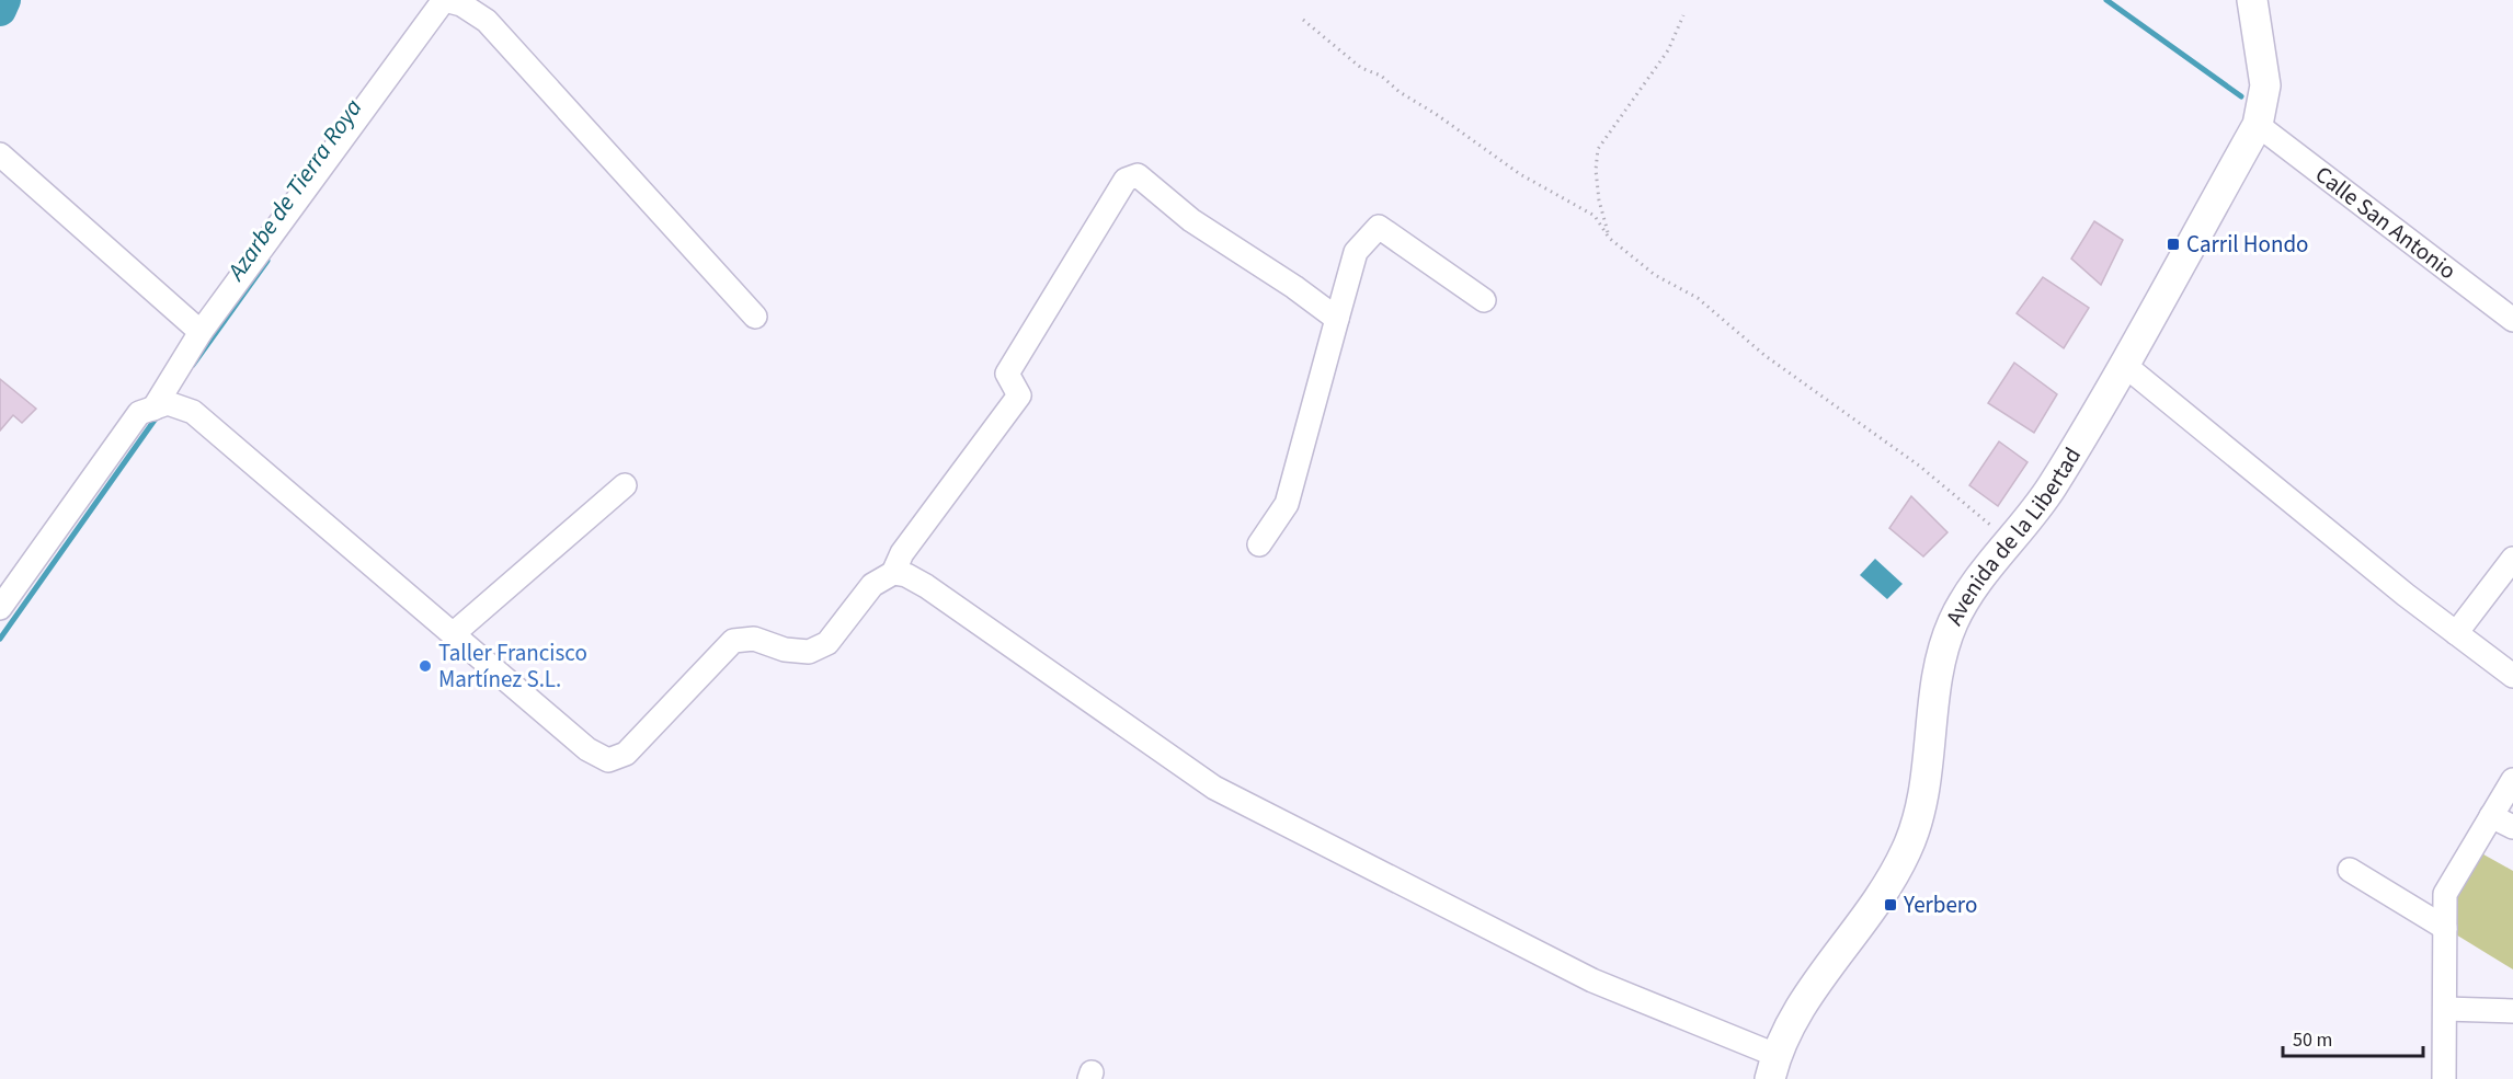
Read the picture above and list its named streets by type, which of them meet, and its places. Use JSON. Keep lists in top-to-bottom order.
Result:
{
  "streets": {
    "main road": ["Avenida de la Libertad"],
    "street": ["Calle San Antonio"]
  },
  "crossings": [
    ["Calle San Antonio", "Avenida de la Libertad"]
  ],
  "water": ["Azarbe de Tierra Roya"],
  "places": {
    "transit": ["Carril Hondo", "Yerbero"],
    "other": ["Taller Francisco Martínez S.L."]
  },
  "scale_bar": "50 m"
}
